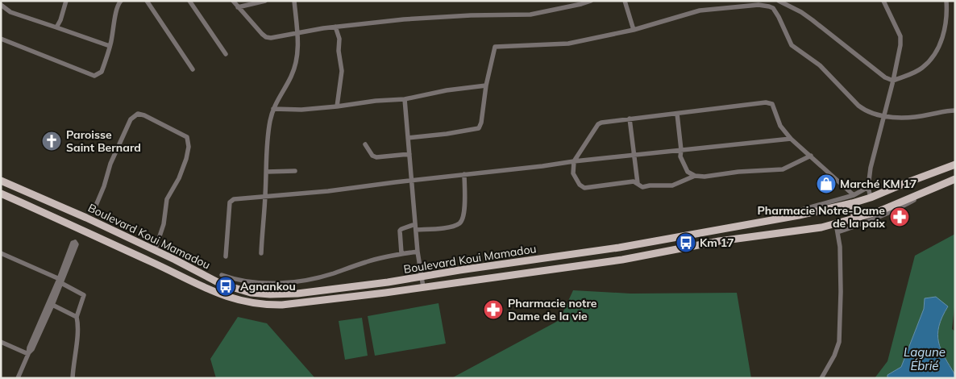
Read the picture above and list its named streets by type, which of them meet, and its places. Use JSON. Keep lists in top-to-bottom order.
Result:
{
  "streets": {
    "main road": ["Boulevard Koui Mamadou"]
  },
  "water": ["Lagune Ébrié"],
  "places": {
    "church": ["Paroisse Saint Bernard"],
    "shop": ["Marché KM 17"],
    "pharmacy": ["Pharmacie Notre-Dame de la paix", "Pharmacie notre Dame de la vie"],
    "bus stop": ["Km 17", "Agnankou"]
  }
}
